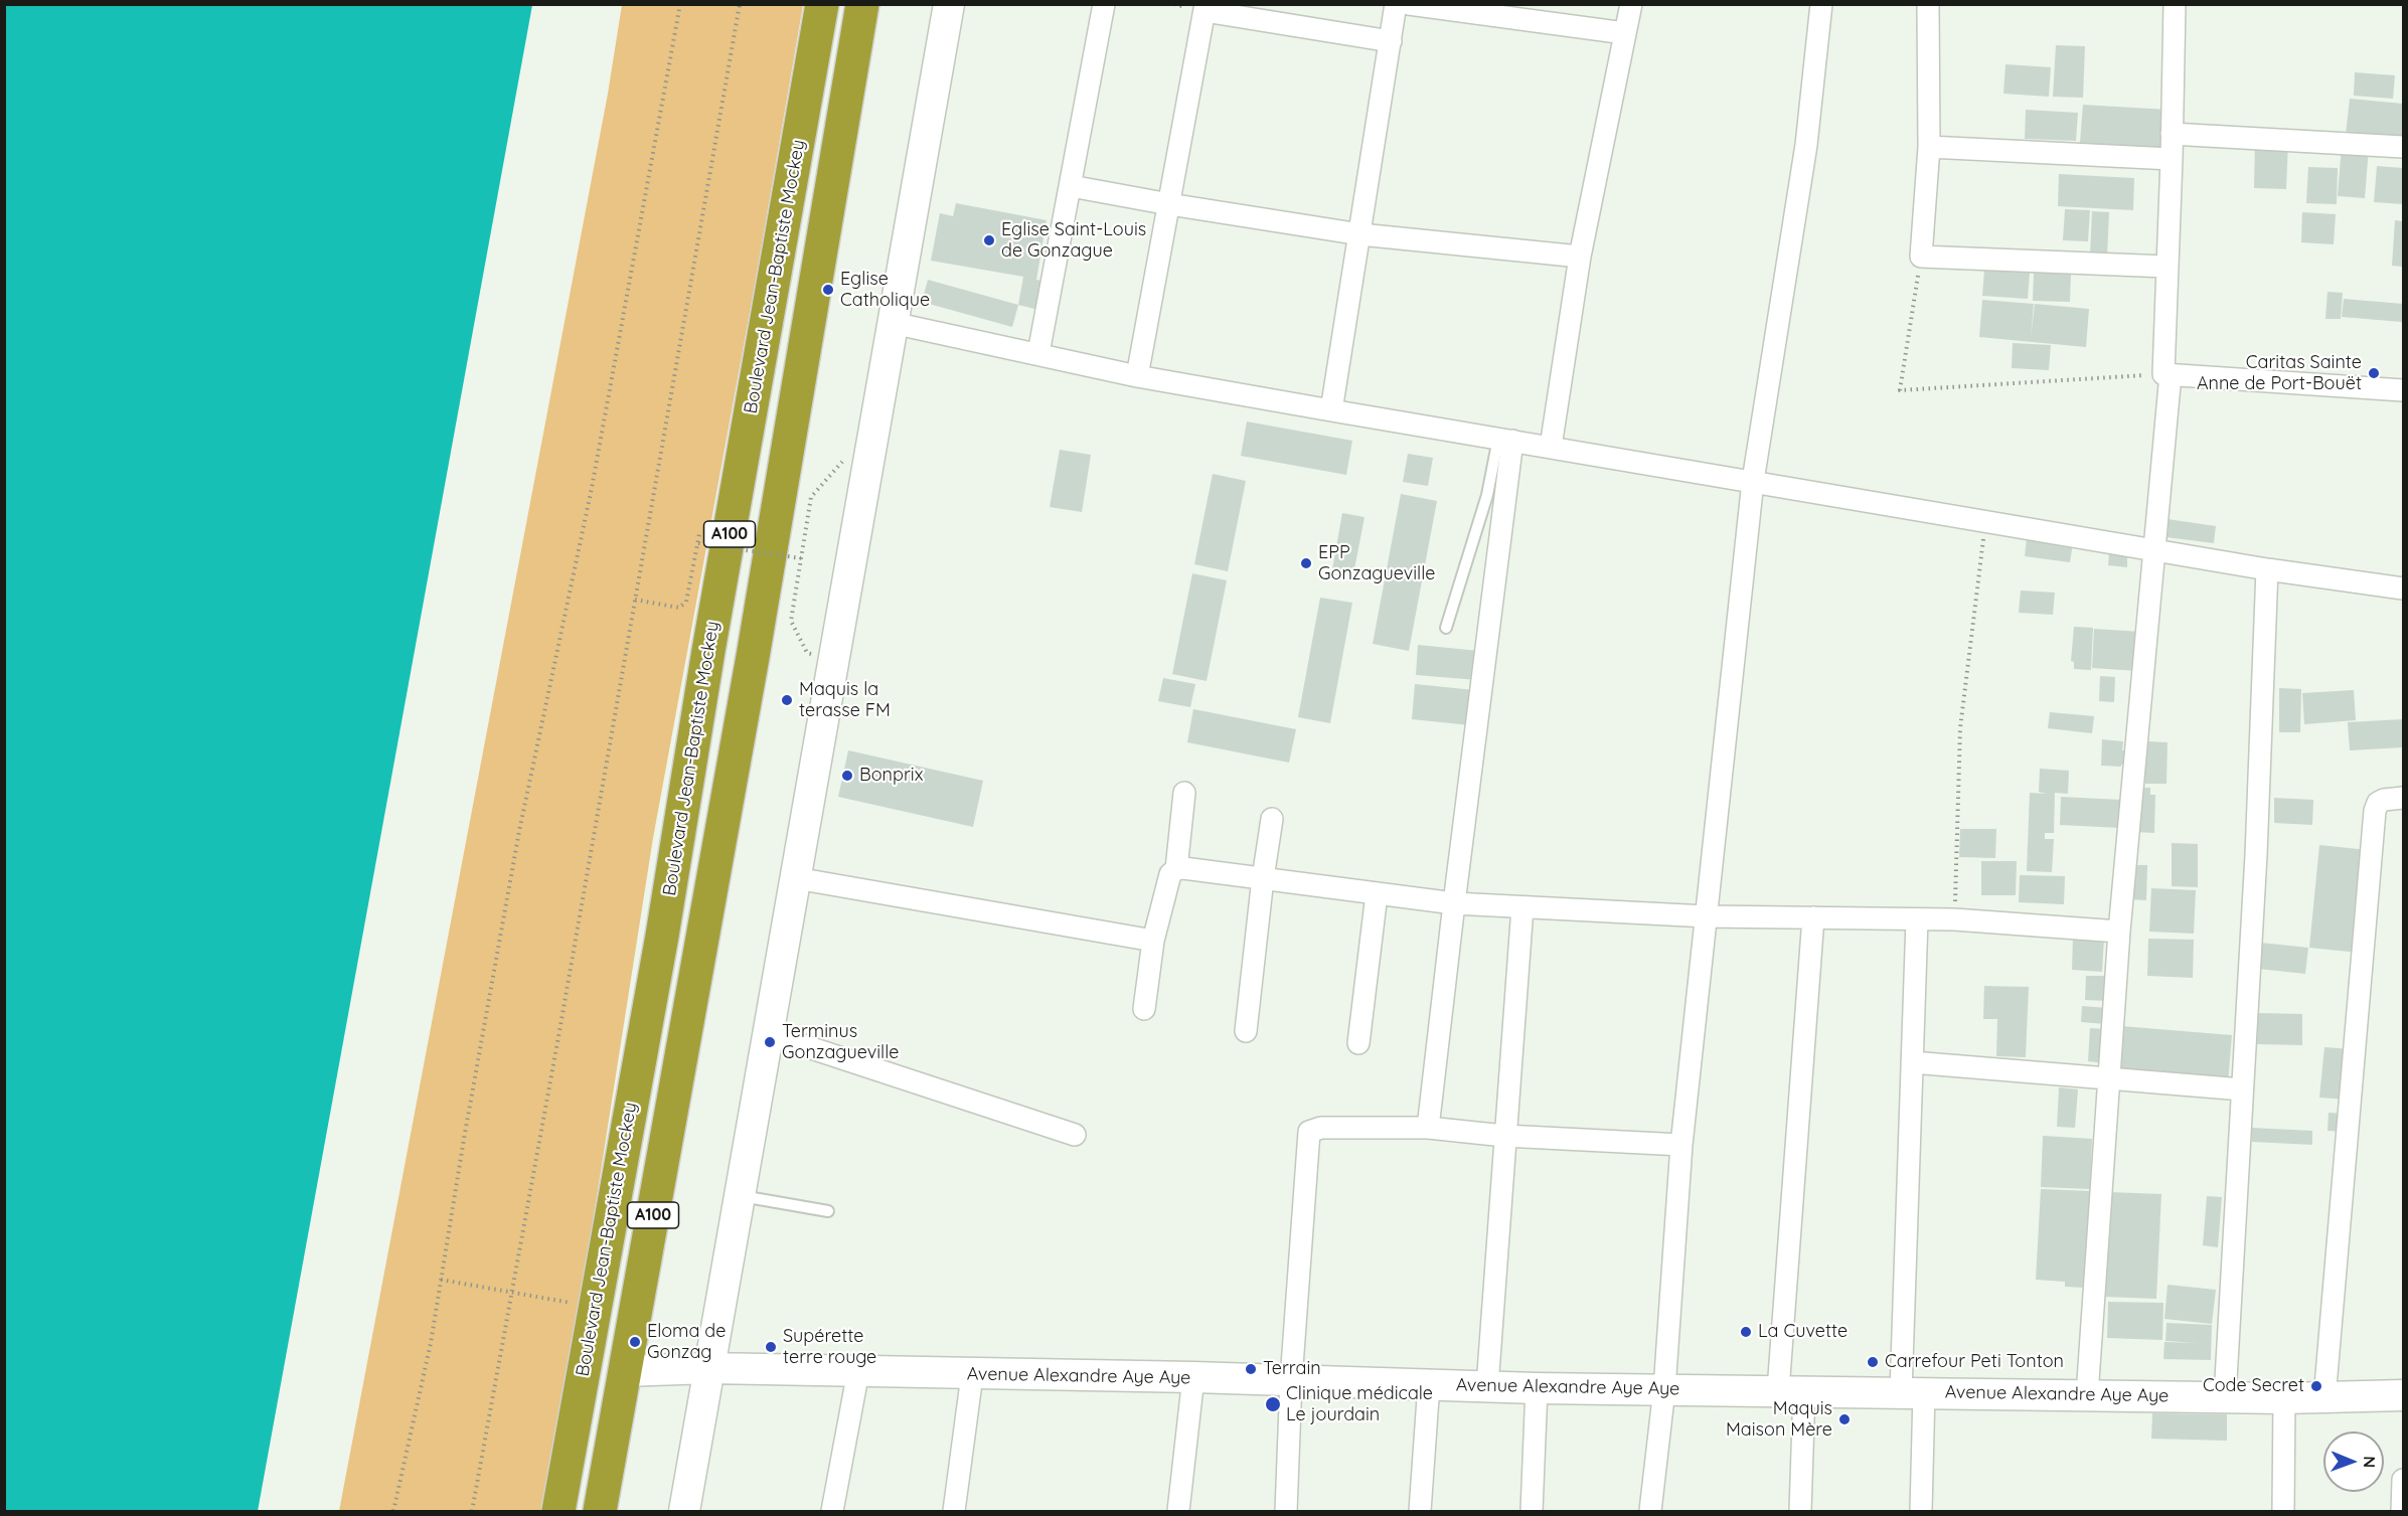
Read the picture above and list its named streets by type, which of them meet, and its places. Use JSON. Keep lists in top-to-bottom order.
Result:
{
  "streets": {
    "highway": ["Boulevard Jean-Baptiste Mockey", "A100"],
    "street": ["Avenue Alexandre Aye Aye"]
  },
  "crossings": [
    ["A100", "Avenue Alexandre Aye Aye"]
  ],
  "places": [
    "Eglise Saint-Louis de Gonzague",
    "Eglise Catholique",
    "Caritas Sainte Anne de Port-Bouët",
    "EPP Gonzagueville",
    "Maquis la terasse FM",
    "Bonprix",
    "Terminus Gonzagueville",
    "La Cuvette",
    "Eloma de Gonzag",
    "Supérette terre rouge",
    "Carrefour Peti Tonton",
    "Terrain",
    "Code Secret",
    "Clinique médicale Le jourdain",
    "Maquis Maison Mère"
  ],
  "north": "right"
}
